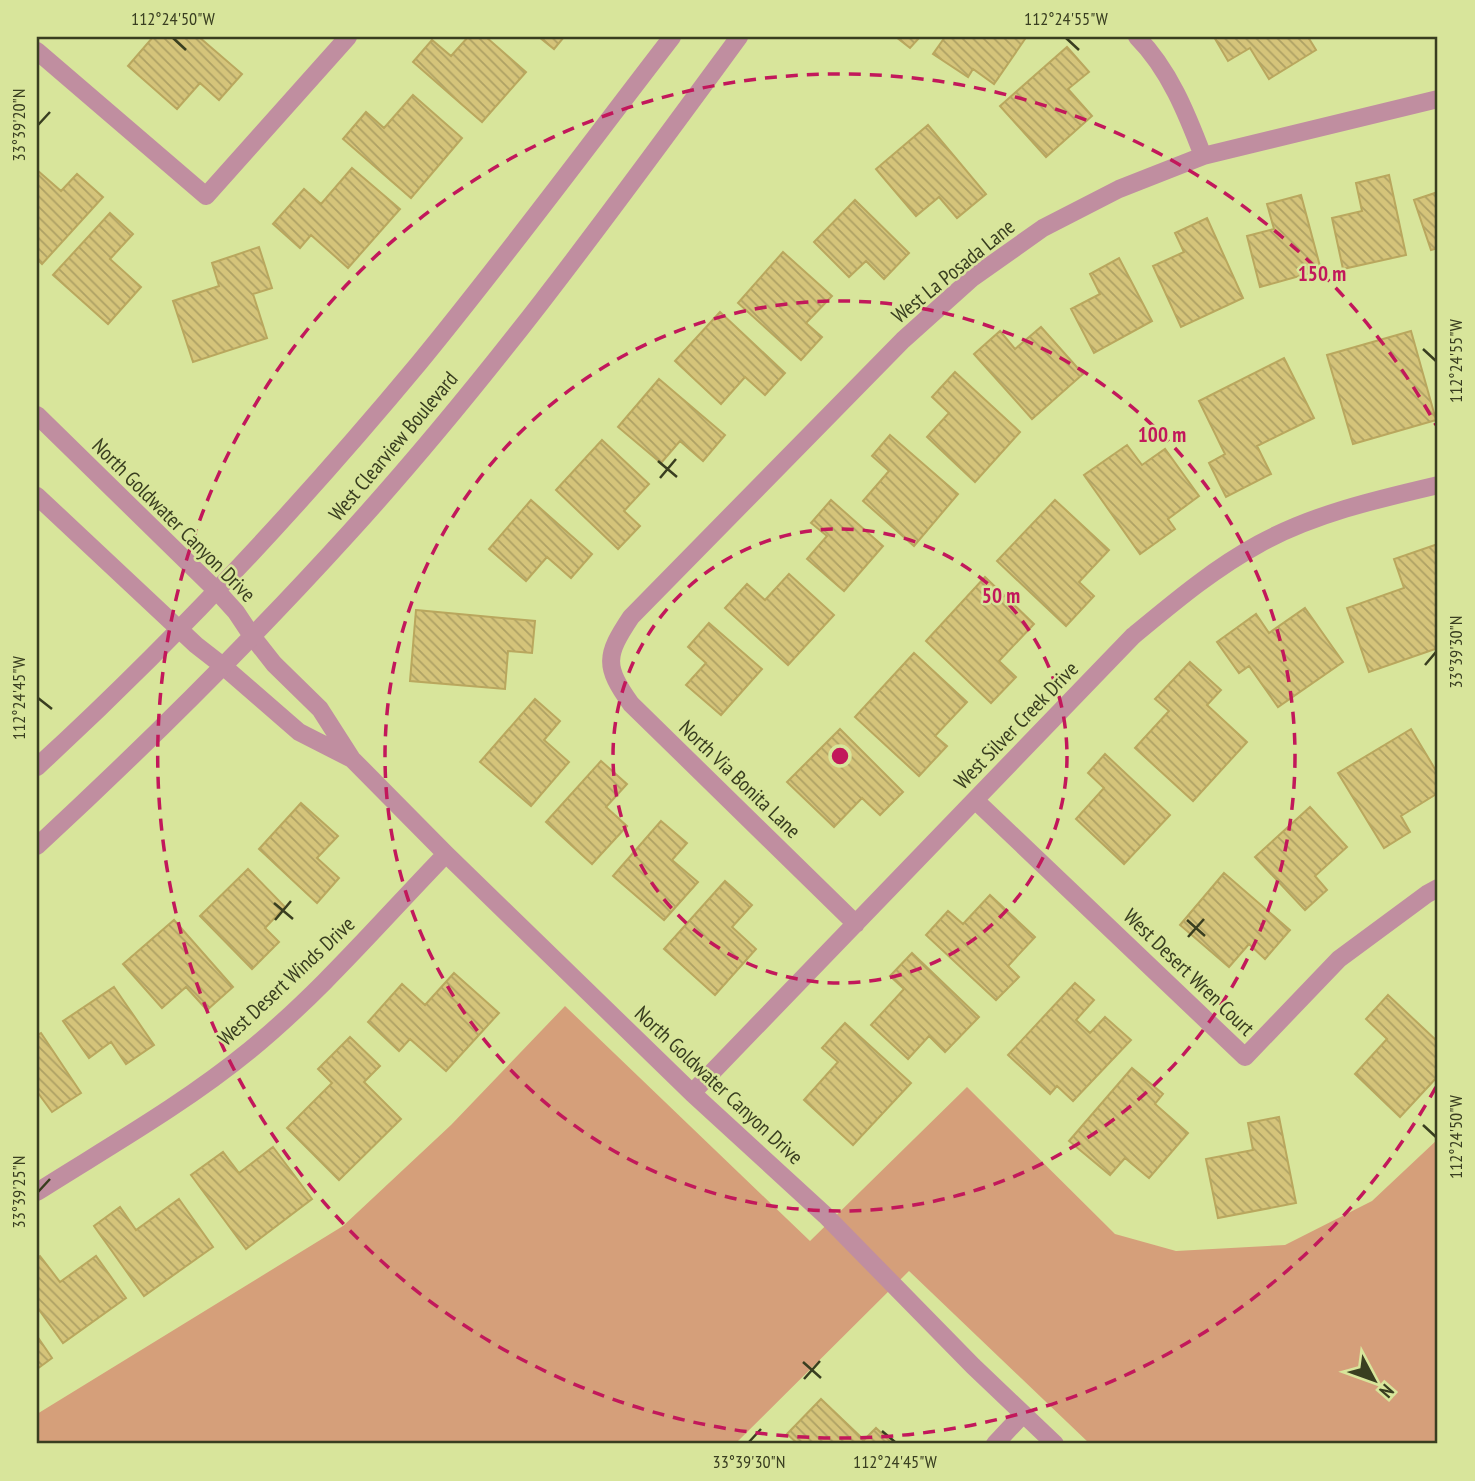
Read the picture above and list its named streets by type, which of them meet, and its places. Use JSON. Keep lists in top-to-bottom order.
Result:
{
  "streets": {
    "street": [
      "West La Posada Lane",
      "West Clearview Boulevard",
      "North Goldwater Canyon Drive",
      "West Silver Creek Drive",
      "North Via Bonita Lane",
      "West Desert Wren Court",
      "West Desert Winds Drive"
    ]
  },
  "crossings": [
    ["West La Posada Lane", "North Via Bonita Lane"],
    ["West Clearview Boulevard", "North Goldwater Canyon Drive"],
    ["North Goldwater Canyon Drive", "West Silver Creek Drive"],
    ["North Goldwater Canyon Drive", "West Desert Winds Drive"],
    ["West Silver Creek Drive", "North Via Bonita Lane"],
    ["West Silver Creek Drive", "West Desert Wren Court"]
  ],
  "north": "bottom right",
  "coordinates": [
    "112°24'50\"W",
    "112°24'55\"W",
    "33°39'20\"N",
    "33°39'30\"N",
    "112°24'45\"W",
    "33°39'25\"N"
  ],
  "rings": ["150 m", "100 m", "50 m"]
}
